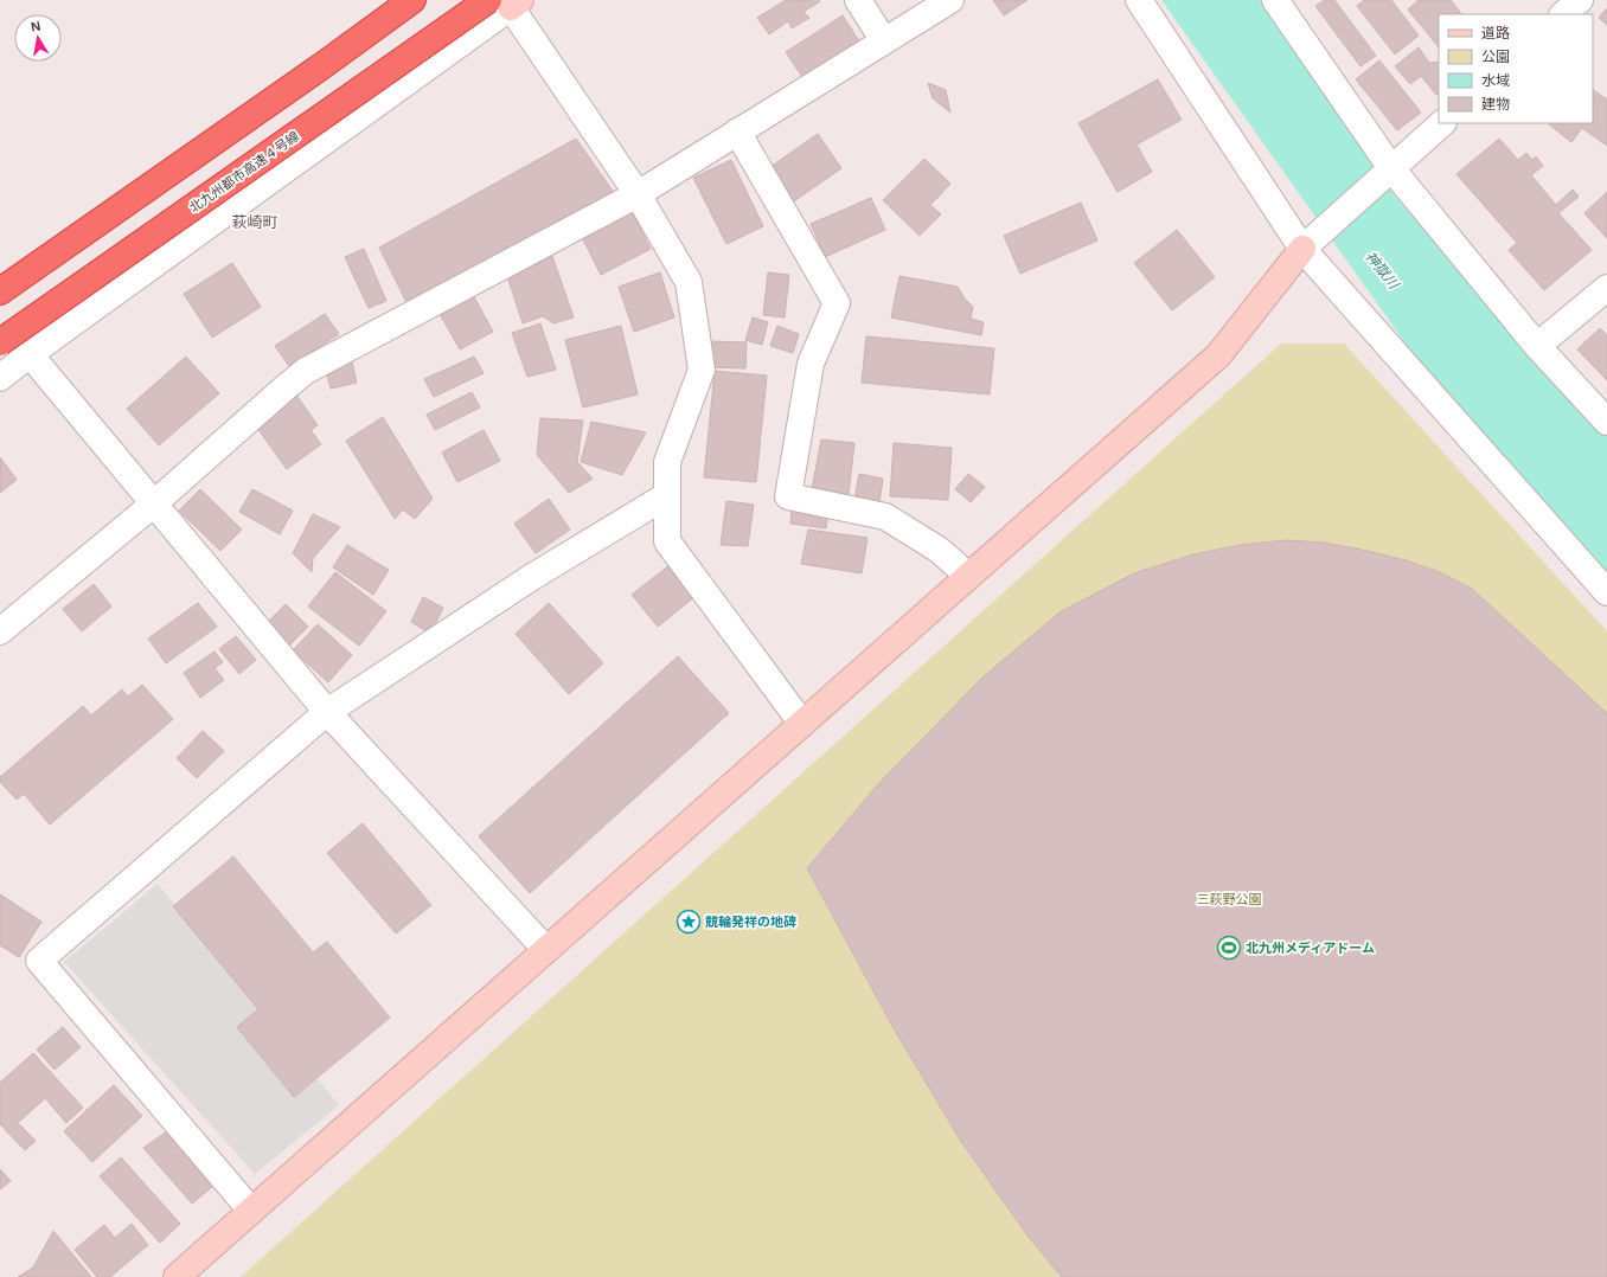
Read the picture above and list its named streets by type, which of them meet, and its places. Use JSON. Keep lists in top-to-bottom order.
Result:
{
  "streets": {
    "highway": ["北九州都市高速４号線"]
  },
  "districts": ["萩崎町"],
  "water": ["神獄川"],
  "parks": ["三萩野公園"],
  "places": {
    "place": ["競輪発祥の地碑"],
    "sports": ["北九州メディアドーム"]
  },
  "legend": [
    "道路",
    "公園",
    "水域",
    "建物"
  ],
  "north": "top"
}
